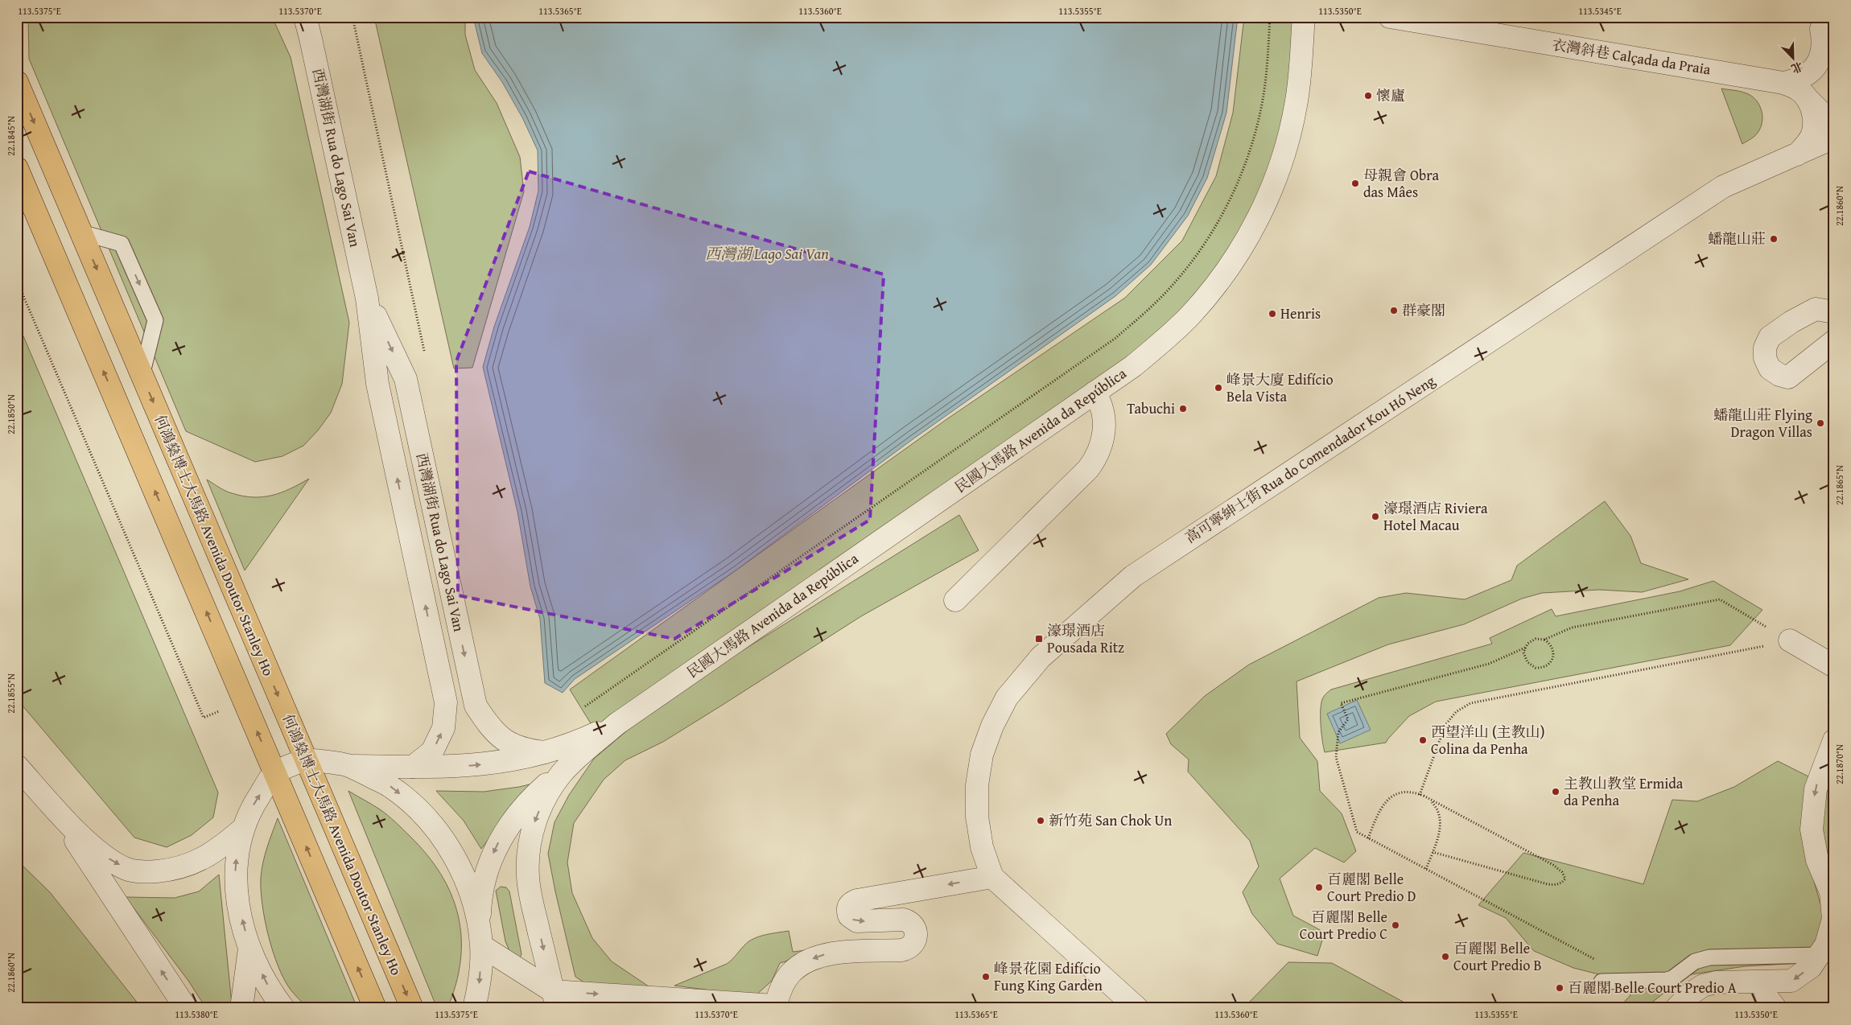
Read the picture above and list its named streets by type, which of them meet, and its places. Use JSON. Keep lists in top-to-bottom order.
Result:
{
  "streets": {
    "main road": ["何鴻燊博士大馬路 Avenida Doutor Stanley Ho"],
    "street": [
      "衣灣斜巷 Calçada da Praia",
      "西灣湖街 Rua do Lago Sai Van",
      "民國大馬路 Avenida da República",
      "高可寧紳士街 Rua do Comendador Kou Hó Neng"
    ]
  },
  "crossings": [
    ["衣灣斜巷 Calçada da Praia", "高可寧紳士街 Rua do Comendador Kou Hó Neng"],
    ["西灣湖街 Rua do Lago Sai Van", "民國大馬路 Avenida da República"]
  ],
  "water": ["西灣湖 Lago Sai Van"],
  "places": {
    "other": [
      "懷廬",
      "母親會 Obra das Mâes",
      "蟠龍山莊",
      "群豪閣",
      "Henris",
      "峰景大廈 Edifício Bela Vista",
      "Tabuchi",
      "蟠龍山莊 Flying Dragon Villas",
      "濠璟酒店 Riviera Hotel Macau",
      "西望洋山 (主教山) Colina da Penha",
      "主教山教堂 Ermida da Penha",
      "新竹苑 San Chok Un",
      "百麗閣 Belle Court Predio D",
      "百麗閣 Belle Court Predio C",
      "百麗閣 Belle Court Predio B",
      "峰景花園 Edifício Fung King Garden",
      "百麗閣 Belle Court Predio A"
    ],
    "transit": ["濠璟酒店 Pousada Ritz"]
  },
  "north": "bottom right",
  "coordinates": [
    "113.5375°E",
    "113.5370°E",
    "113.5365°E",
    "113.5360°E",
    "113.5355°E",
    "113.5350°E",
    "113.5345°E",
    "22.1845°N",
    "22.1860°N",
    "22.1850°N",
    "22.1865°N",
    "22.1855°N",
    "22.1870°N",
    "113.5380°E"
  ]
}
